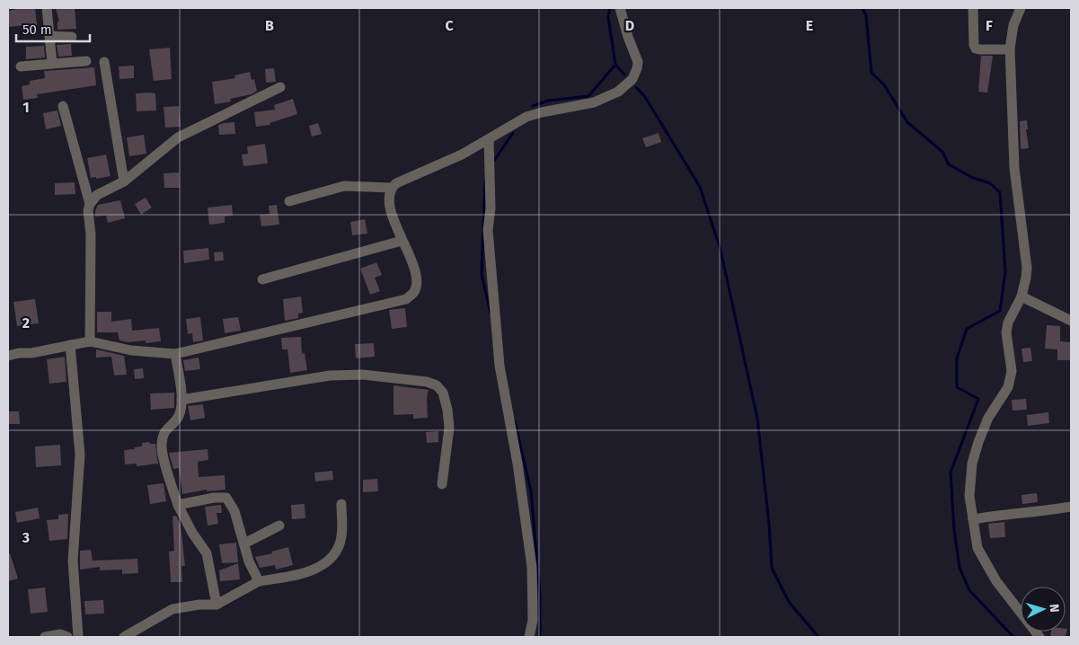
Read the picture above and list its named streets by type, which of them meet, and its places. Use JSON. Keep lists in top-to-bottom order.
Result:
{
  "scale_bar": "50 m",
  "north": "right",
  "grid": {
    "columns": [
      "B",
      "C",
      "D",
      "E",
      "F"
    ],
    "rows": ["1", "2", "3"]
  }
}
